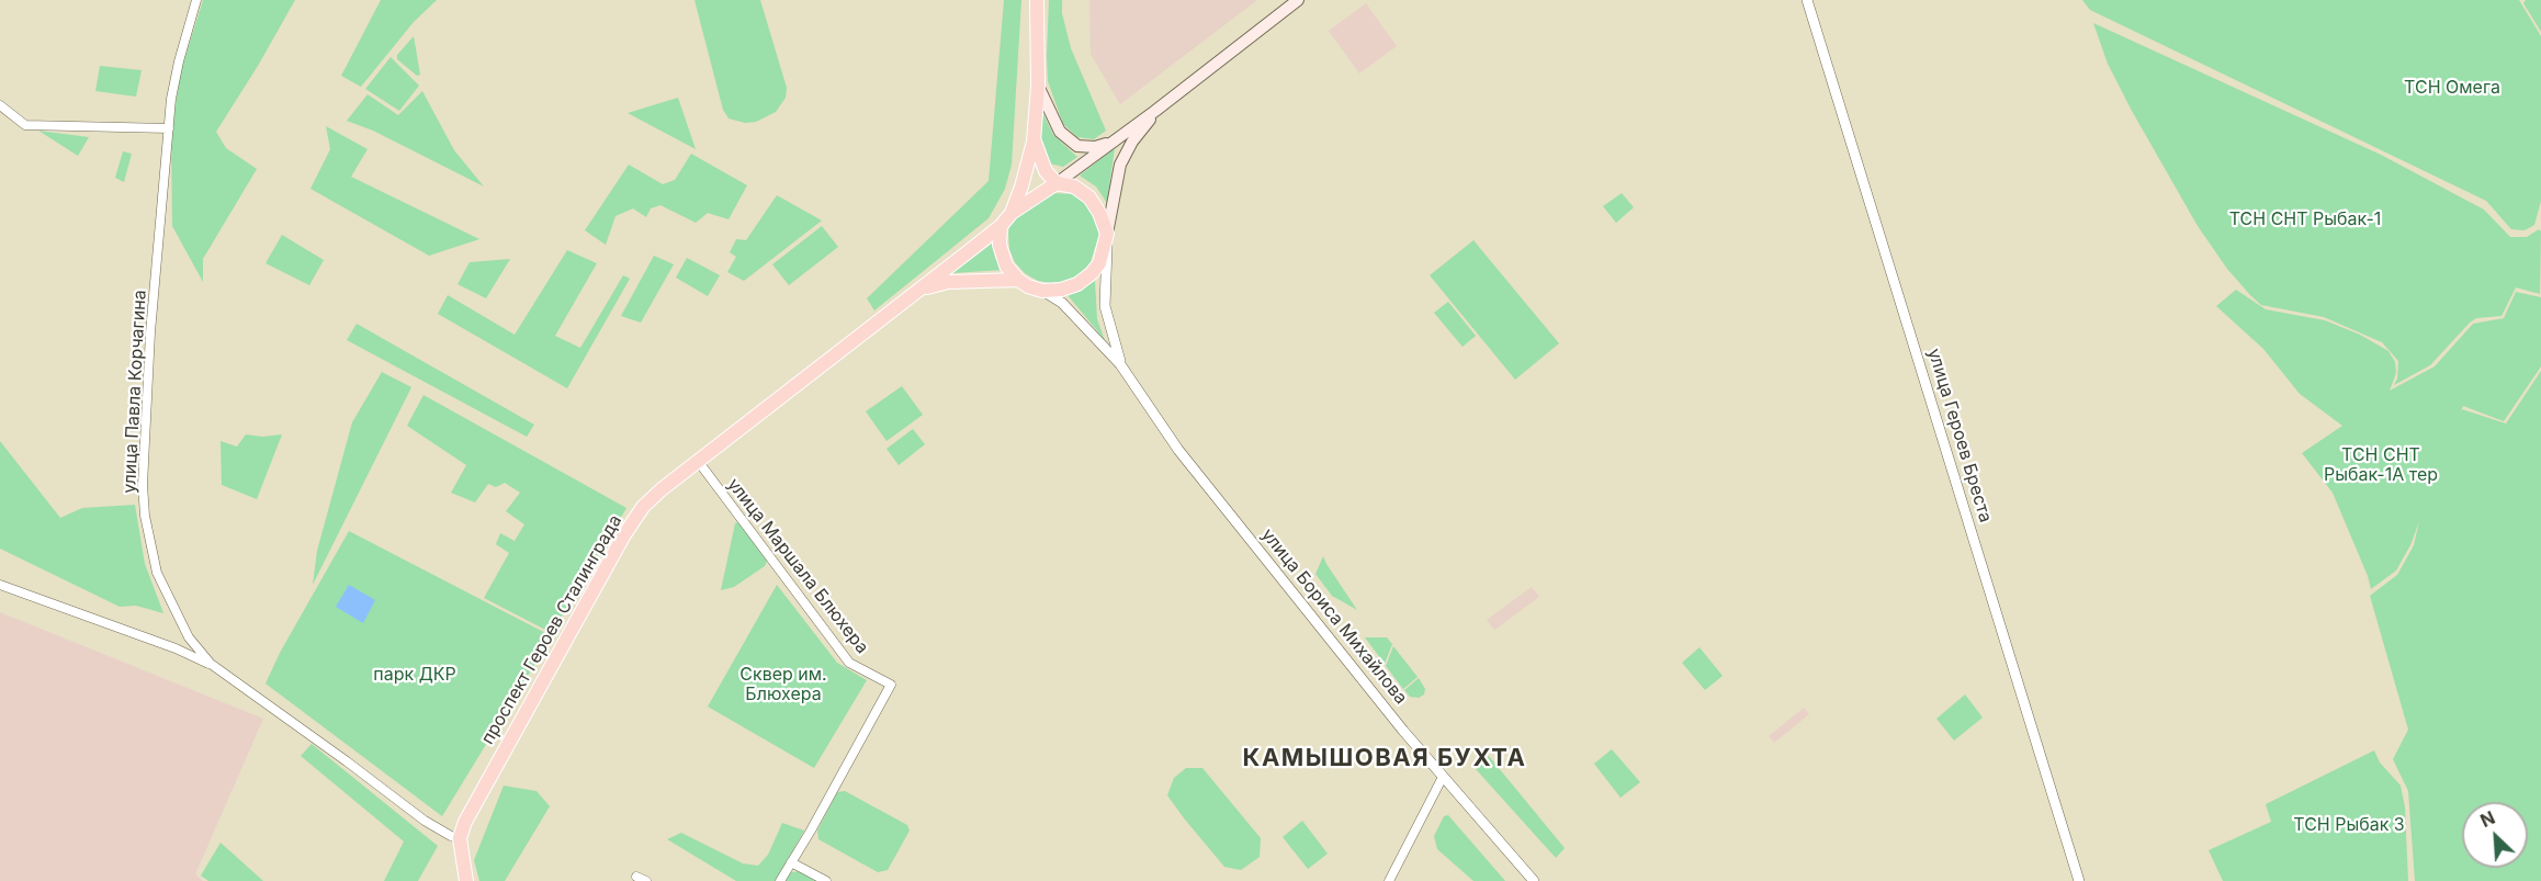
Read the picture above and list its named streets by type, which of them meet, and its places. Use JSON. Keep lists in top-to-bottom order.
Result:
{
  "streets": {
    "main road": ["проспект Героев Сталинграда"],
    "street": [
      "улица Павла Корчагина",
      "улица Героев Бреста",
      "улица Маршала Блюхера",
      "улица Бориса Михайлова"
    ]
  },
  "crossings": [
    ["улица Павла Корчагина", "проспект Героев Сталинграда"],
    ["улица Маршала Блюхера", "проспект Героев Сталинграда"],
    ["улица Бориса Михайлова", "проспект Героев Сталинграда"]
  ],
  "districts": ["КАМЫШОВАЯ БУХТА"],
  "parks": [
    "ТСН Омега",
    "ТСН СНТ Рыбак-1",
    "ТСН СНТ Рыбак-1А тер",
    "парк ДКР",
    "Сквер им. Блюхера",
    "ТСН Рыбак 3"
  ],
  "north": "top left"
}
